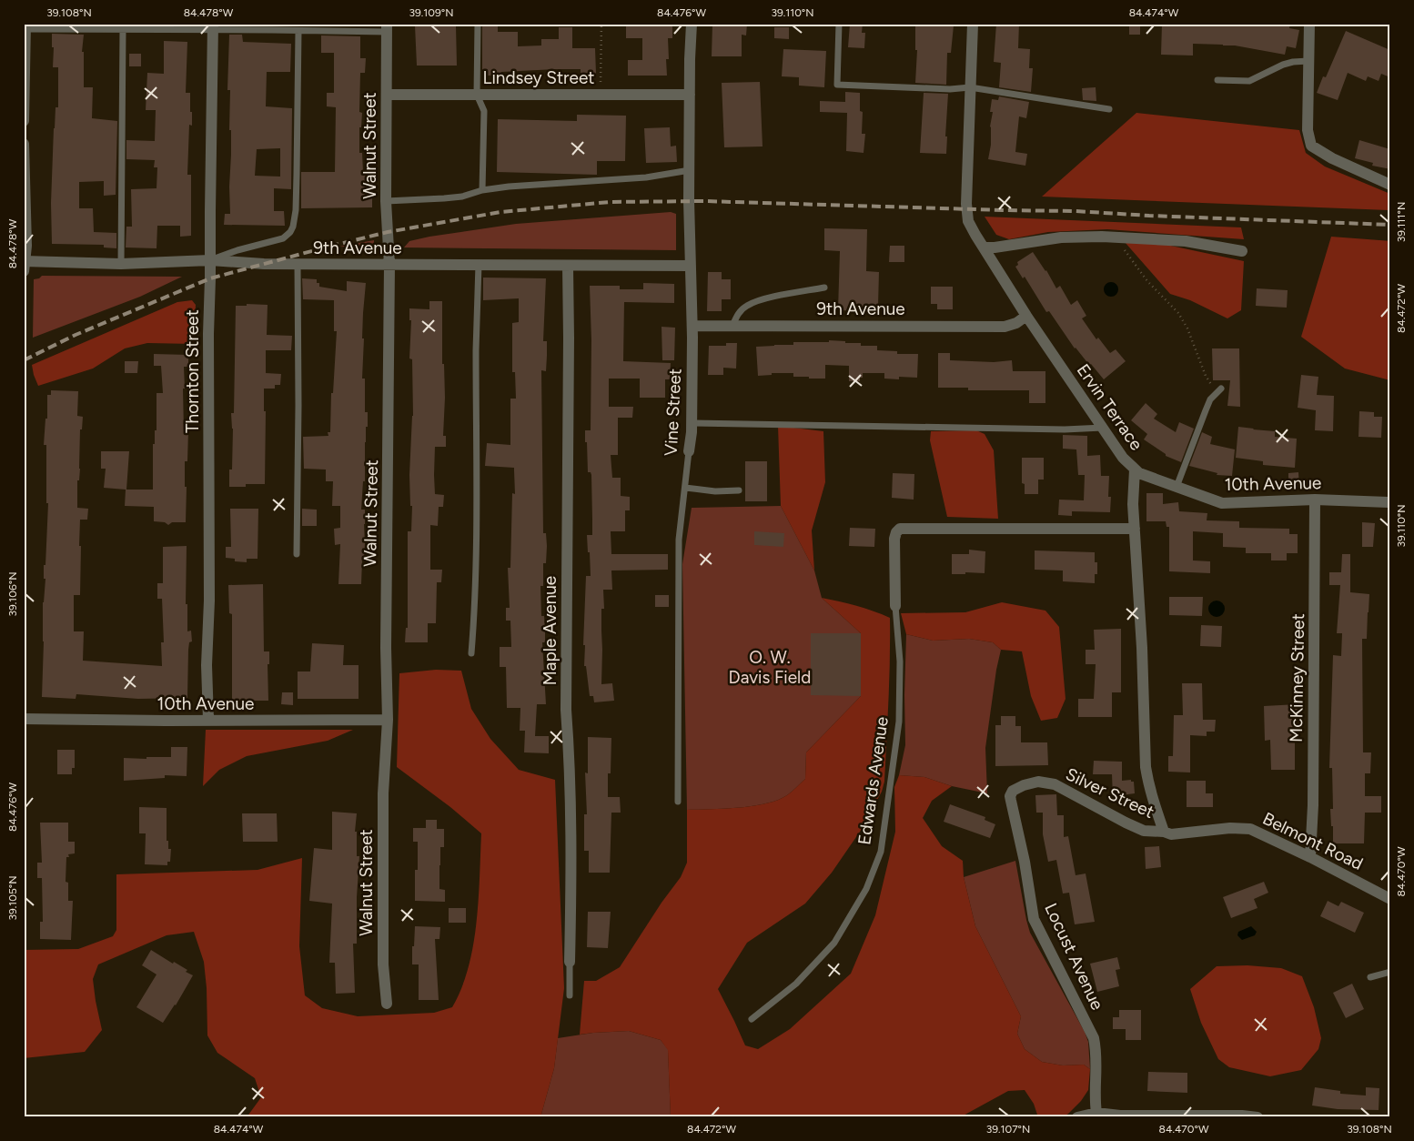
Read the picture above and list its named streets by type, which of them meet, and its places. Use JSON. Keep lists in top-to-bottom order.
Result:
{
  "streets": {
    "street": [
      "Lindsey Street",
      "Walnut Street",
      "9th Avenue",
      "Thornton Street",
      "Ervin Terrace",
      "Vine Street",
      "10th Avenue",
      "Maple Avenue",
      "McKinney Street",
      "Edwards Avenue",
      "Silver Street",
      "Belmont Road",
      "Locust Avenue"
    ]
  },
  "crossings": [
    ["Lindsey Street", "Walnut Street"],
    ["Lindsey Street", "Vine Street"],
    ["Walnut Street", "9th Avenue"],
    ["Walnut Street", "10th Avenue"],
    ["9th Avenue", "Thornton Street"],
    ["9th Avenue", "Ervin Terrace"],
    ["9th Avenue", "Vine Street"],
    ["9th Avenue", "Maple Avenue"],
    ["Thornton Street", "10th Avenue"],
    ["Ervin Terrace", "10th Avenue"],
    ["Ervin Terrace", "Edwards Avenue"],
    ["Ervin Terrace", "Silver Street"],
    ["Ervin Terrace", "Belmont Road"],
    ["10th Avenue", "McKinney Street"],
    ["McKinney Street", "Belmont Road"],
    ["Silver Street", "Belmont Road"],
    ["Silver Street", "Locust Avenue"]
  ],
  "parks": ["O. W. Davis Field"],
  "coordinates": [
    "39.108°N",
    "84.478°W",
    "39.109°N",
    "84.476°W",
    "39.110°N",
    "84.474°W",
    "39.111°N",
    "84.472°W",
    "39.106°N",
    "84.470°W",
    "39.105°N",
    "39.107°N"
  ]
}
